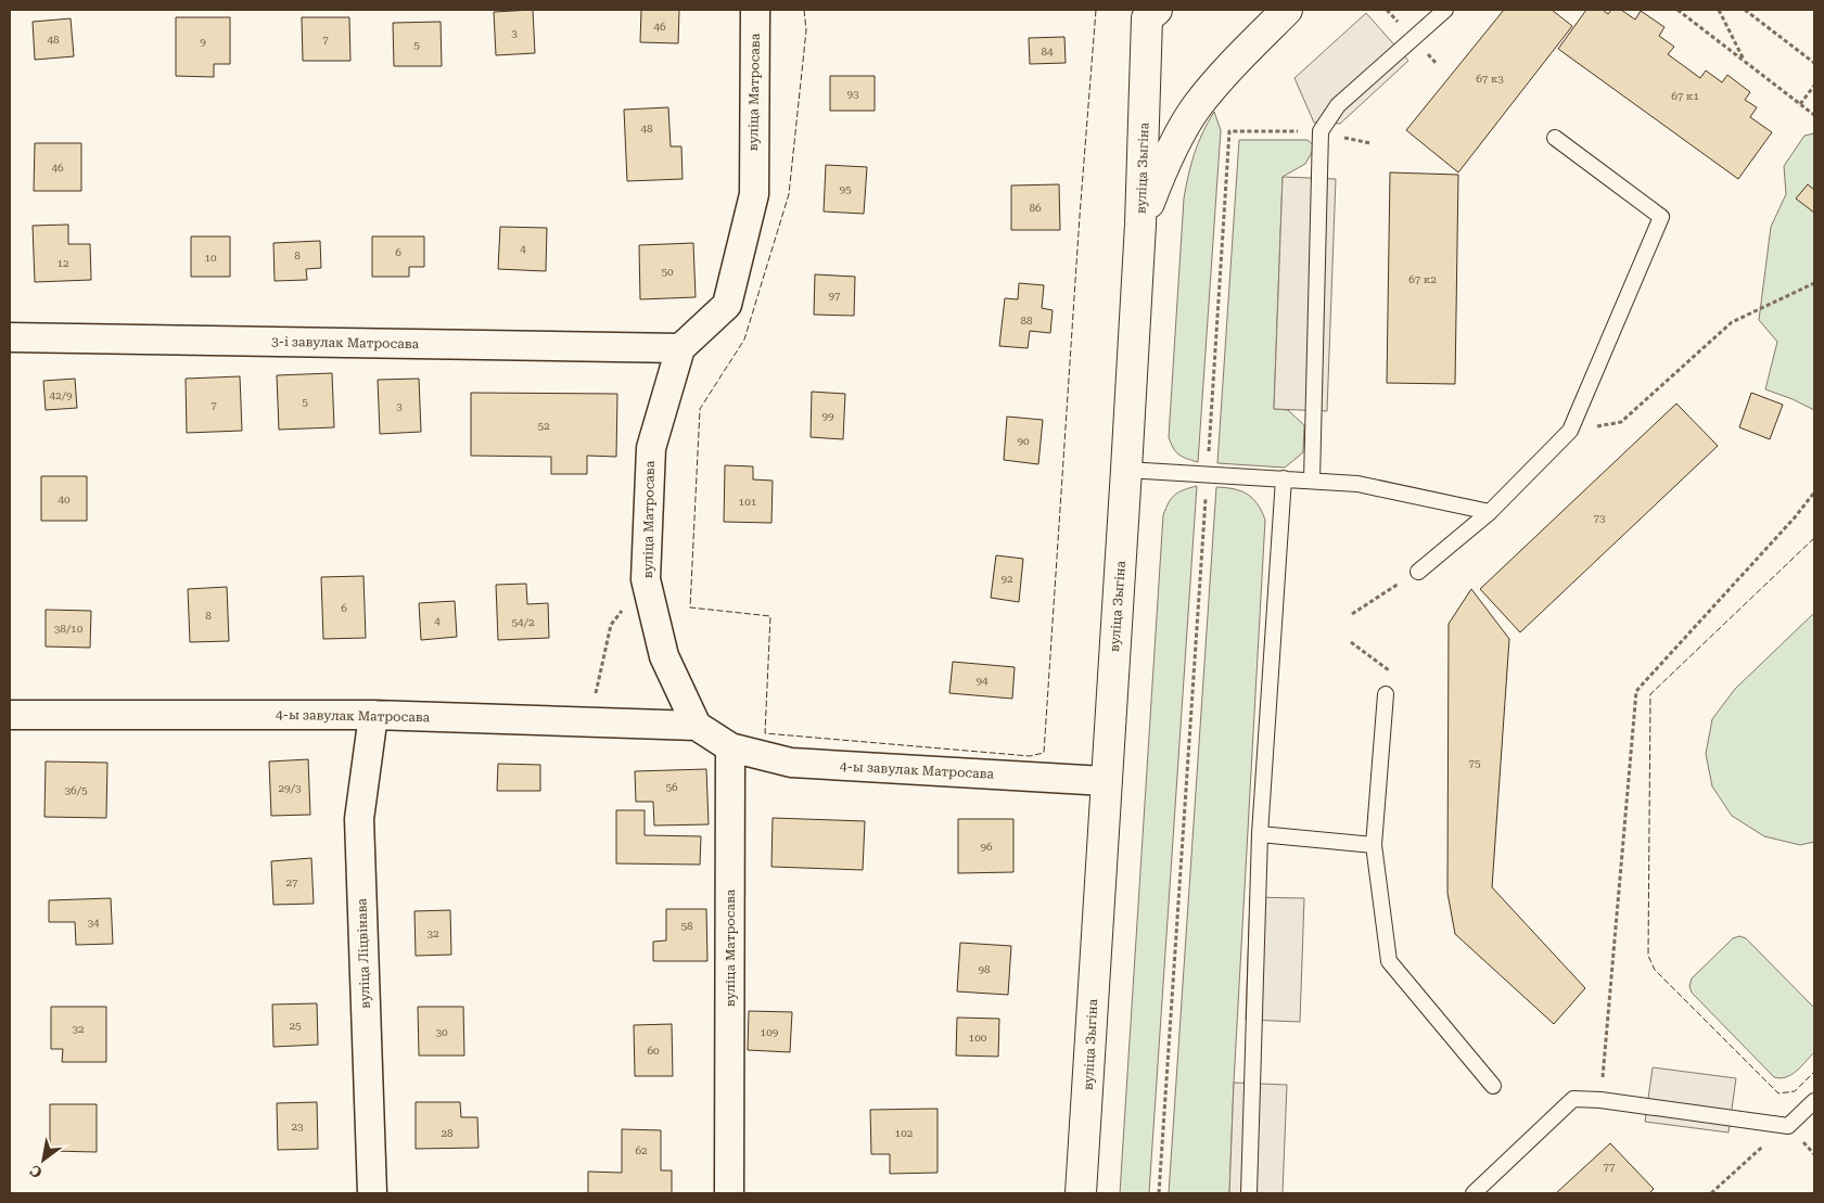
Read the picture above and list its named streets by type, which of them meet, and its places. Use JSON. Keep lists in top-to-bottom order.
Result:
{
  "streets": {
    "main road": ["вуліца Зыгіна"],
    "street": [
      "вуліца Матросава",
      "3-і завулак Матросава",
      "4-ы завулак Матросава",
      "вуліца Ліцвінава"
    ]
  },
  "crossings": [
    ["вуліца Матросава", "3-і завулак Матросава"],
    ["вуліца Матросава", "4-ы завулак Матросава"],
    ["вуліца Зыгіна", "4-ы завулак Матросава"],
    ["4-ы завулак Матросава", "вуліца Ліцвінава"]
  ],
  "house_numbers": [
    "46",
    "3",
    "48",
    "7",
    "9",
    "5",
    "84",
    "67 к3",
    "93",
    "67 к1",
    "48",
    "46",
    "95",
    "86",
    "4",
    "6",
    "8",
    "10",
    "12",
    "50",
    "67 к2",
    "97",
    "88",
    "42/9",
    "5",
    "7",
    "3",
    "99",
    "52",
    "90",
    "40",
    "101",
    "73",
    "92",
    "6",
    "8",
    "4",
    "54/2",
    "38/10",
    "94",
    "75",
    "56",
    "29/3",
    "36/5",
    "96",
    "27",
    "34",
    "58",
    "32",
    "98",
    "25",
    "32",
    "30",
    "109",
    "100",
    "60",
    "23",
    "28",
    "102",
    "62",
    "77"
  ],
  "north": "bottom left"
}
